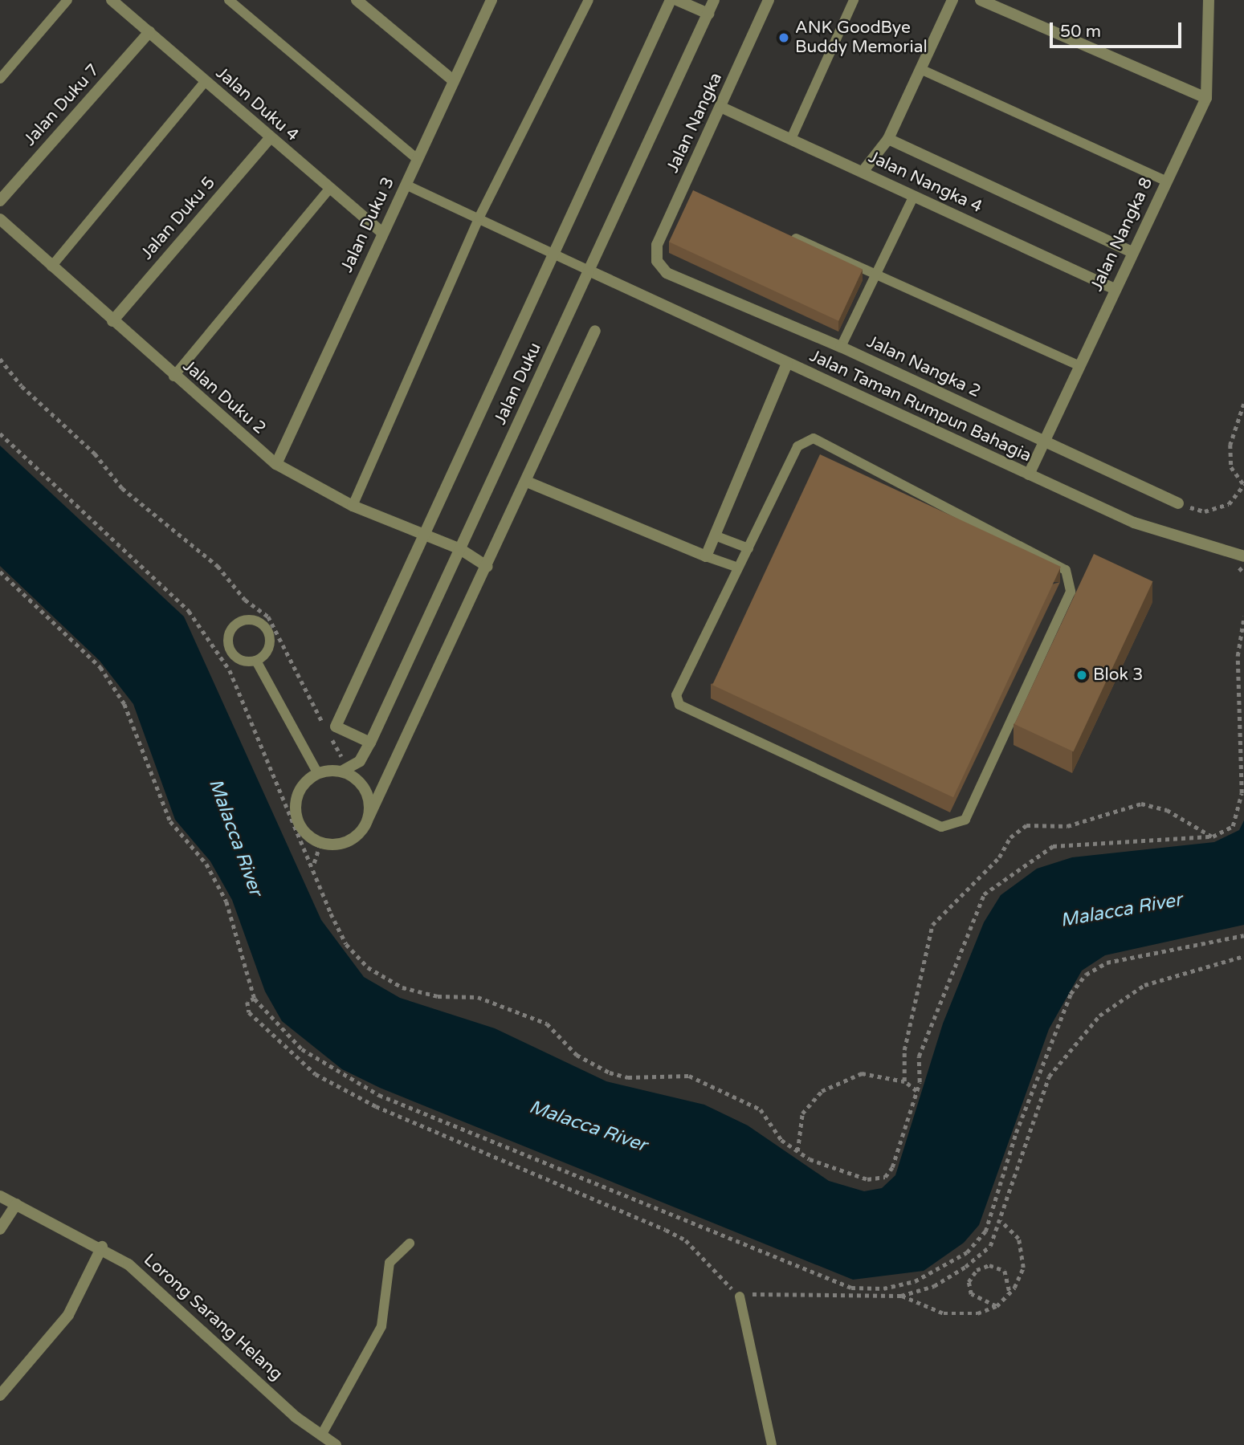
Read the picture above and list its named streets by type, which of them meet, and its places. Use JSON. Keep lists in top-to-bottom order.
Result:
{
  "streets": {
    "street": [
      "Jalan Duku 4",
      "Jalan Duku 7",
      "Jalan Nangka",
      "Jalan Nangka 4",
      "Jalan Duku 5",
      "Jalan Duku 3",
      "Jalan Nangka 8",
      "Jalan Nangka 2",
      "Jalan Duku",
      "Jalan Duku 2",
      "Jalan Taman Rumpun Bahagia",
      "Lorong Sarang Helang"
    ]
  },
  "crossings": [
    ["Jalan Duku 4", "Jalan Duku 7"],
    ["Jalan Duku 4", "Jalan Duku 5"],
    ["Jalan Duku 4", "Jalan Duku 3"],
    ["Jalan Nangka", "Jalan Nangka 4"],
    ["Jalan Nangka", "Jalan Nangka 2"],
    ["Jalan Nangka 4", "Jalan Nangka 8"],
    ["Jalan Duku 5", "Jalan Duku 2"],
    ["Jalan Duku 3", "Jalan Duku 2"],
    ["Jalan Nangka 8", "Jalan Nangka 2"],
    ["Jalan Nangka 8", "Jalan Taman Rumpun Bahagia"],
    ["Jalan Duku", "Jalan Duku 2"],
    ["Jalan Duku", "Jalan Taman Rumpun Bahagia"]
  ],
  "water": ["Malacca River"],
  "places": ["ANK GoodBye Buddy Memorial", "Blok 3"],
  "scale_bar": "50 m"
}
